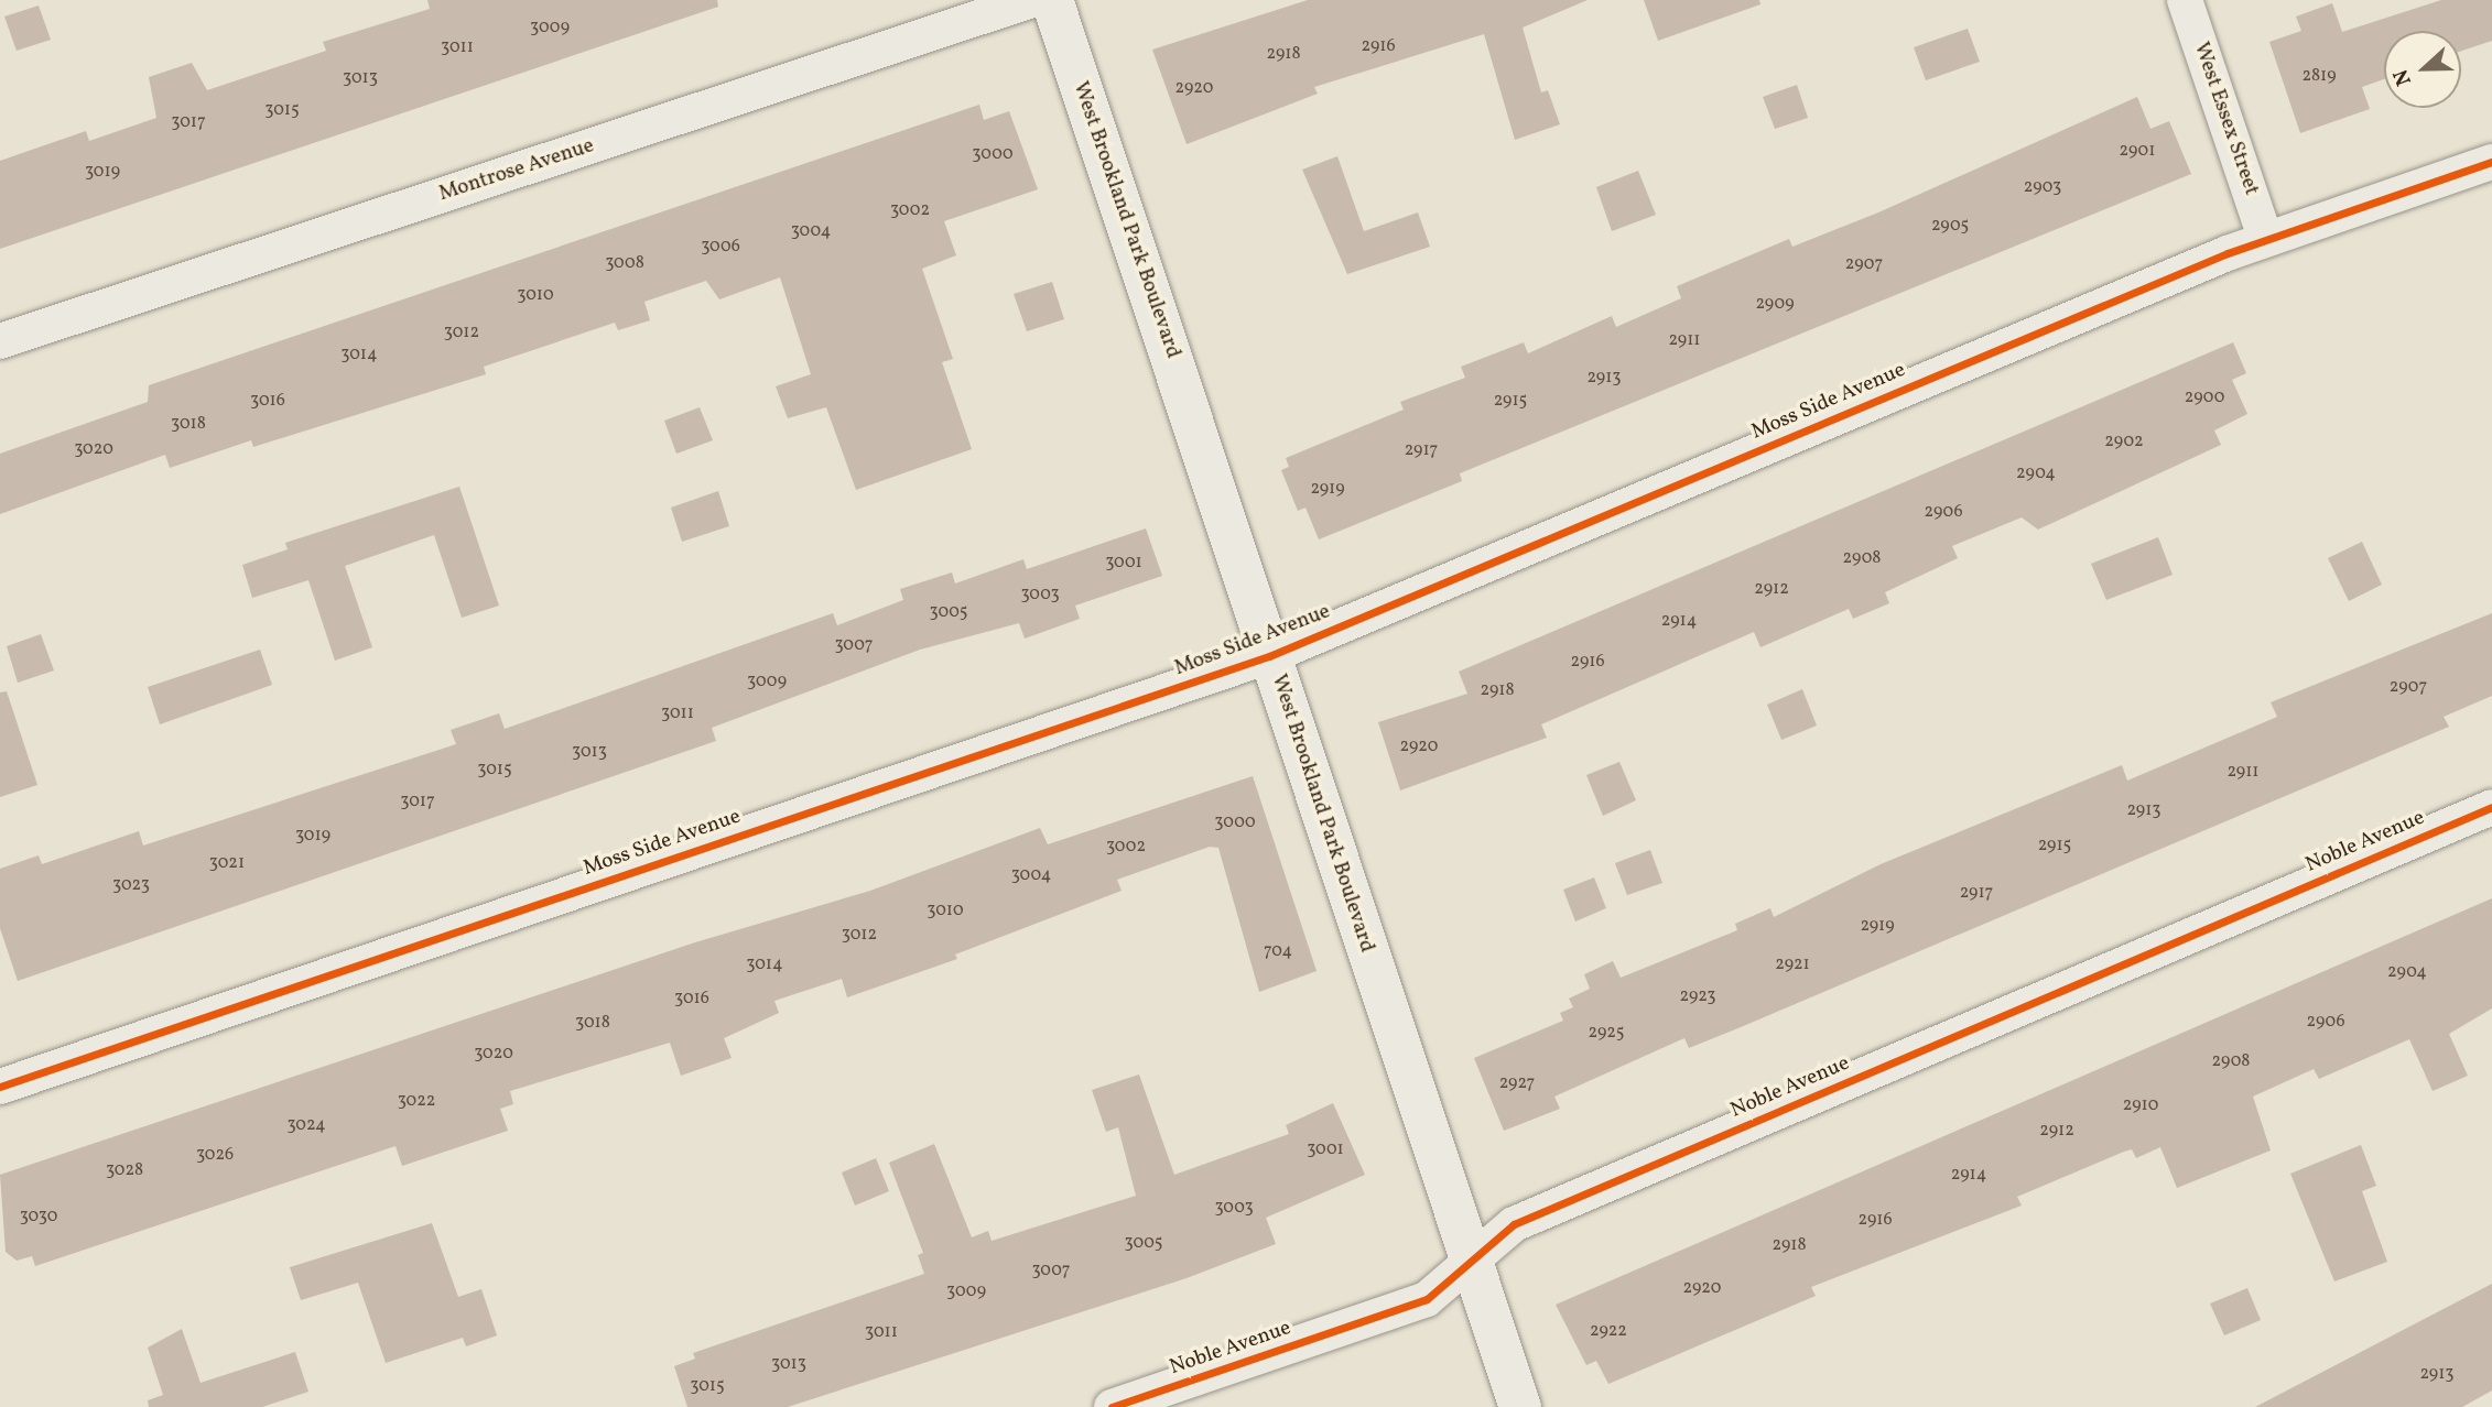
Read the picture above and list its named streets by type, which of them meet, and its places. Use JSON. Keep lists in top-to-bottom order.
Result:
{
  "streets": {
    "main road": ["West Brookland Park Boulevard"],
    "street": [
      "West Essex Street",
      "Montrose Avenue",
      "Moss Side Avenue",
      "Noble Avenue"
    ]
  },
  "crossings": [
    ["West Essex Street", "Moss Side Avenue"],
    ["West Brookland Park Boulevard", "Moss Side Avenue"],
    ["West Brookland Park Boulevard", "Noble Avenue"]
  ],
  "house_numbers": [
    "3009",
    "2916",
    "3011",
    "2918",
    "2819",
    "3013",
    "2920",
    "3015",
    "3017",
    "2901",
    "3000",
    "3019",
    "2903",
    "3002",
    "2905",
    "3004",
    "3006",
    "3008",
    "2907",
    "3010",
    "2909",
    "3012",
    "2911",
    "3014",
    "2913",
    "2900",
    "3016",
    "2915",
    "3018",
    "2902",
    "3020",
    "2917",
    "2904",
    "2919",
    "2906",
    "2908",
    "3001",
    "2912",
    "3003",
    "3005",
    "2914",
    "3007",
    "2916",
    "3009",
    "2907",
    "2918",
    "3011",
    "2920",
    "3013",
    "3015",
    "2911",
    "3017",
    "2913",
    "3000",
    "3019",
    "2915",
    "3002",
    "3021",
    "3004",
    "3023",
    "2917",
    "3010",
    "2919",
    "3012",
    "704",
    "3014",
    "2921",
    "2904",
    "2923",
    "3016",
    "2906",
    "3018",
    "2925",
    "3020",
    "2908",
    "2927",
    "3022",
    "2910",
    "3024",
    "2912",
    "3001",
    "3026",
    "3028",
    "2914",
    "3003",
    "3030",
    "2916",
    "3005",
    "2918",
    "3007",
    "2920",
    "3009",
    "2922",
    "3011",
    "3013",
    "2913",
    "3015"
  ],
  "north": "left"
}
